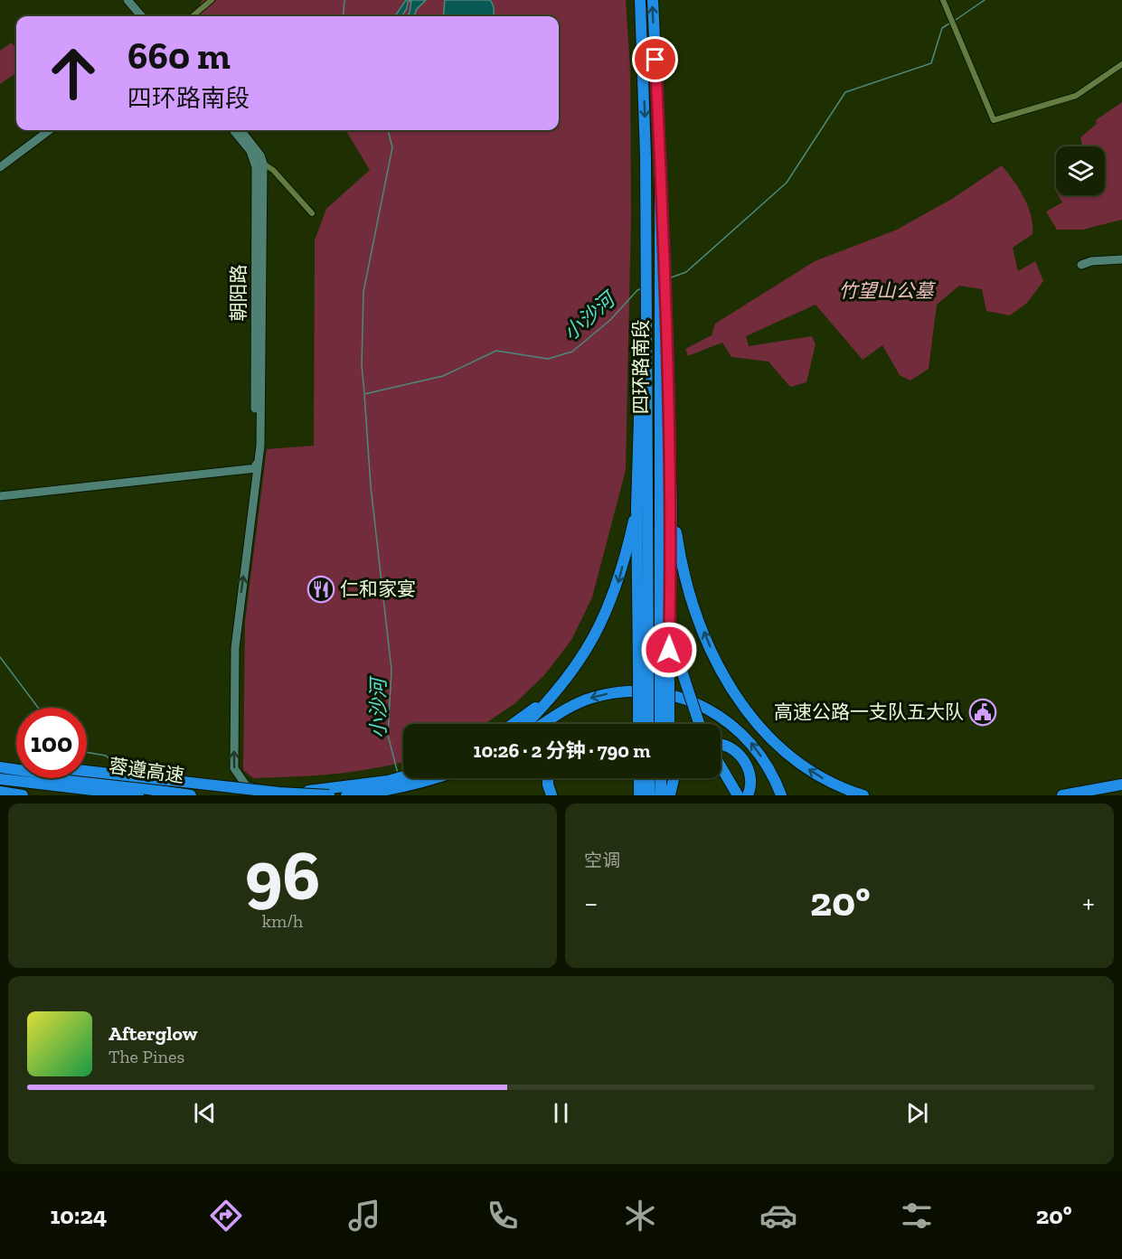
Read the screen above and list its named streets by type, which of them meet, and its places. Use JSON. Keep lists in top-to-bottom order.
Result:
{
  "streets": {
    "highway": ["四环路南段", "蓉遵高速"],
    "main road": ["朝阳路"]
  },
  "water": ["小沙河"],
  "parks": ["竹望山公墓"],
  "places": {
    "restaurant": ["仁和家宴"],
    "public building": ["高速公路一支队五大队"]
  },
  "page": {
    "turn": ["660 m", "四环路南段"],
    "limit": "100",
    "trip": "10:26 · 2 分钟 · 790 m",
    "tile": [
      ["96", "km/h"],
      "空调"
    ],
    "heat": ["−", "20°", "+"],
    "song": ["Afterglow", "The Pines"],
    "tabs": ["10:24", "20°"]
  }
}
